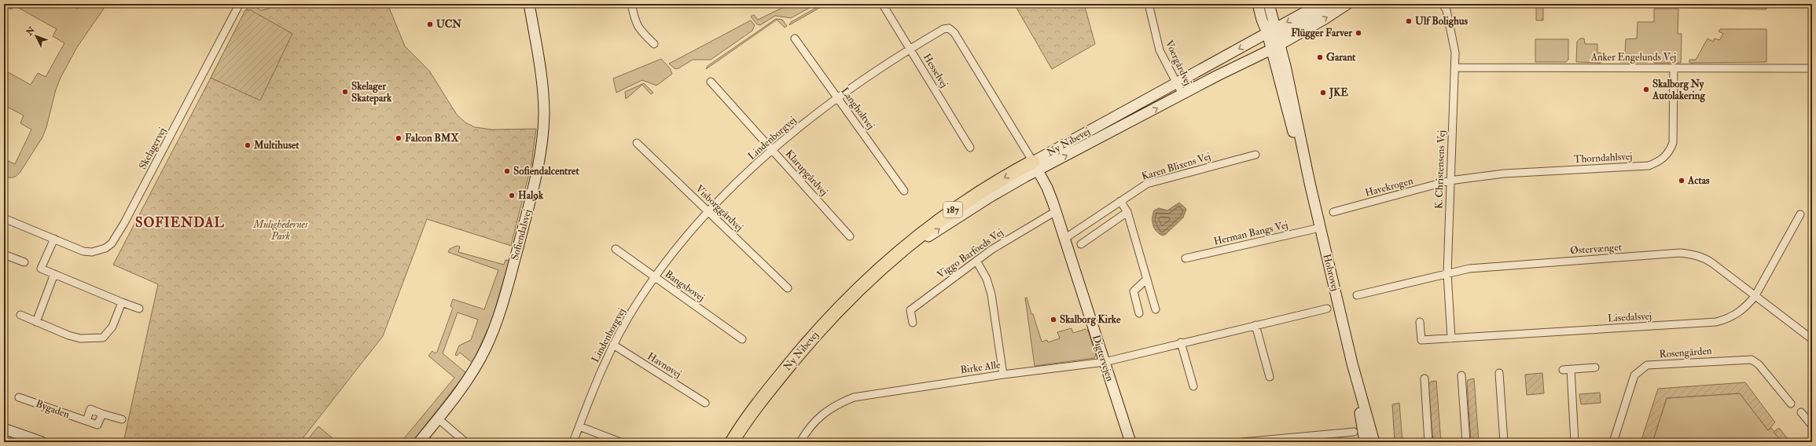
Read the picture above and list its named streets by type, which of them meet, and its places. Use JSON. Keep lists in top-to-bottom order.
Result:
{
  "streets": {
    "highway": ["Ny Nibevej", "187"],
    "main road": ["Sofiendalsvej", "Hobrovej", "Digtervejen"],
    "street": [
      "Anker Engelunds Vej",
      "Voergårdvej",
      "Hesselvej",
      "Langholtvej",
      "Lindenborgvej",
      "Skelagervej",
      "Thorndahlsvej",
      "Karen Blixens Vej",
      "K. Christensens Vej",
      "Klarupgårdvej",
      "Havekrogen",
      "Visborggårdvej",
      "Herman Bangs Vej",
      "Østervænget",
      "Viggo Barfoeds Vej",
      "Bangsbovej",
      "Lisedalsvej",
      "Rosengården",
      "Havnøvej",
      "Birke Alle",
      "Bygaden"
    ]
  },
  "crossings": [
    ["Anker Engelunds Vej", "Thorndahlsvej"],
    ["Anker Engelunds Vej", "K. Christensens Vej"],
    ["Voergårdvej", "Ny Nibevej"],
    ["Hesselvej", "Lindenborgvej"],
    ["Langholtvej", "Lindenborgvej"],
    ["Lindenborgvej", "Ny Nibevej"],
    ["Lindenborgvej", "Klarupgårdvej"],
    ["Lindenborgvej", "Visborggårdvej"],
    ["Lindenborgvej", "Bangsbovej"],
    ["Lindenborgvej", "Digtervejen"],
    ["Lindenborgvej", "Havnøvej"],
    ["Ny Nibevej", "187"],
    ["Ny Nibevej", "Hobrovej"],
    ["Ny Nibevej", "Digtervejen"],
    ["Thorndahlsvej", "K. Christensens Vej"],
    ["Thorndahlsvej", "Havekrogen"],
    ["Karen Blixens Vej", "Digtervejen"],
    ["K. Christensens Vej", "Havekrogen"],
    ["K. Christensens Vej", "Østervænget"],
    ["K. Christensens Vej", "Lisedalsvej"],
    ["187", "Hobrovej"],
    ["Herman Bangs Vej", "Hobrovej"],
    ["Østervænget", "Lisedalsvej"],
    ["Viggo Barfoeds Vej", "Digtervejen"],
    ["Digtervejen", "Birke Alle"]
  ],
  "districts": ["SOFIENDAL"],
  "parks": ["Mulighedernes Park"],
  "places": [
    "Ulf Bolighus",
    "UCN",
    "Flügger Farver",
    "Garant",
    "Skalborg Ny Autolakering",
    "Skelager Skatepark",
    "JKE",
    "Falcon BMX",
    "Multihuset",
    "Sofiendalcentret",
    "Actas",
    "Hal9k",
    "Skalborg Kirke"
  ],
  "north": "top left"
}
